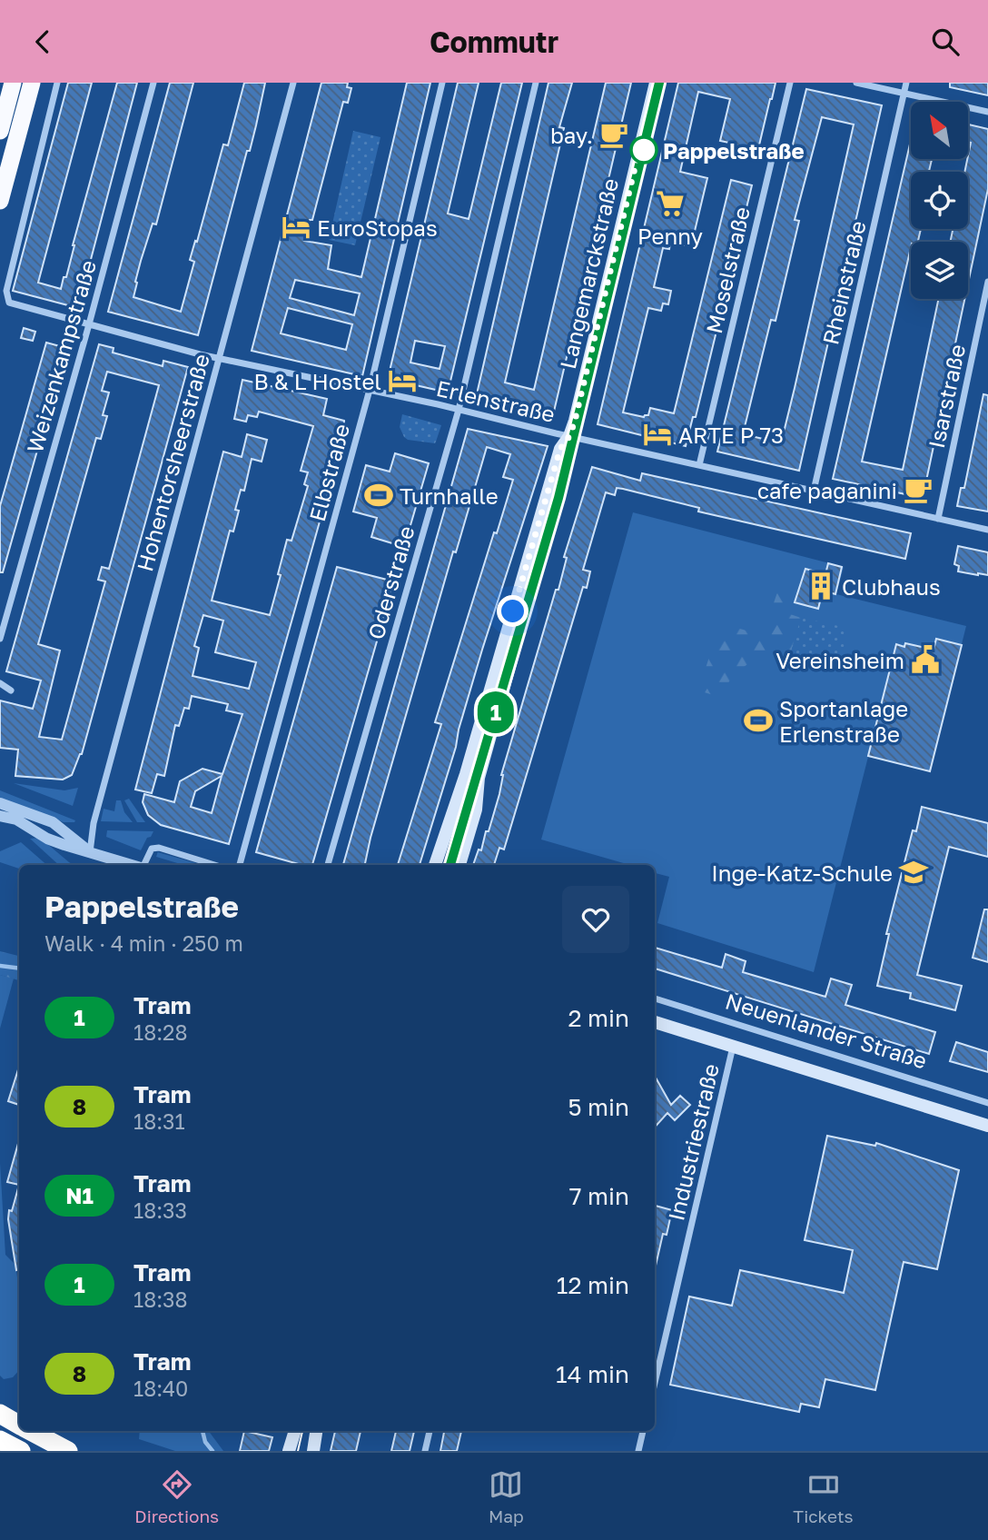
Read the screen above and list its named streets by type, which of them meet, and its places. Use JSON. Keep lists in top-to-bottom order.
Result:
{
  "streets": {
    "main road": ["Langemarckstraße", "Neuenlander Straße"],
    "street": [
      "Moselstraße",
      "Rheinstraße",
      "Weizenkampstraße",
      "Isarstraße",
      "Erlenstraße",
      "Hohentorsheerstraße",
      "Elbstraße",
      "Oderstraße",
      "Industriestraße"
    ]
  },
  "crossings": [
    ["Moselstraße", "Erlenstraße"],
    ["Langemarckstraße", "Erlenstraße"],
    ["Rheinstraße", "Erlenstraße"],
    ["Weizenkampstraße", "Erlenstraße"],
    ["Isarstraße", "Erlenstraße"],
    ["Erlenstraße", "Hohentorsheerstraße"],
    ["Erlenstraße", "Elbstraße"],
    ["Erlenstraße", "Oderstraße"],
    ["Neuenlander Straße", "Industriestraße"]
  ],
  "places": {
    "cafe": ["bay.", "cafe paganini"],
    "other": ["Pappelstraße"],
    "supermarket": ["Penny"],
    "hotel": ["EuroStopas", "B & L Hostel", "ARTE P 73"],
    "sports": ["Turnhalle", "Sportanlage Erlenstraße"],
    "building": ["Clubhaus"],
    "public building": ["Vereinsheim"],
    "school or university": ["Inge-Katz-Schule"]
  },
  "lines": ["tram line 1"],
  "north": "top left",
  "page": {
    "header": "Commutr",
    "on_map": "1",
    "heading": ["Pappelstraße", "Walk · 4 min · 250 m"],
    "list": [
      {
        "mark": "1",
        "name": "Tram",
        "note": "18:28",
        "value": "2 min"
      },
      {
        "mark": "8",
        "name": "Tram",
        "note": "18:31",
        "value": "5 min"
      },
      {
        "mark": "N1",
        "name": "Tram",
        "note": "18:33",
        "value": "7 min"
      },
      {
        "mark": "1",
        "name": "Tram",
        "note": "18:38",
        "value": "12 min"
      },
      {
        "mark": "8",
        "name": "Tram",
        "note": "18:40",
        "value": "14 min"
      }
    ],
    "tabs": ["Directions", "Map", "Tickets"]
  }
}
